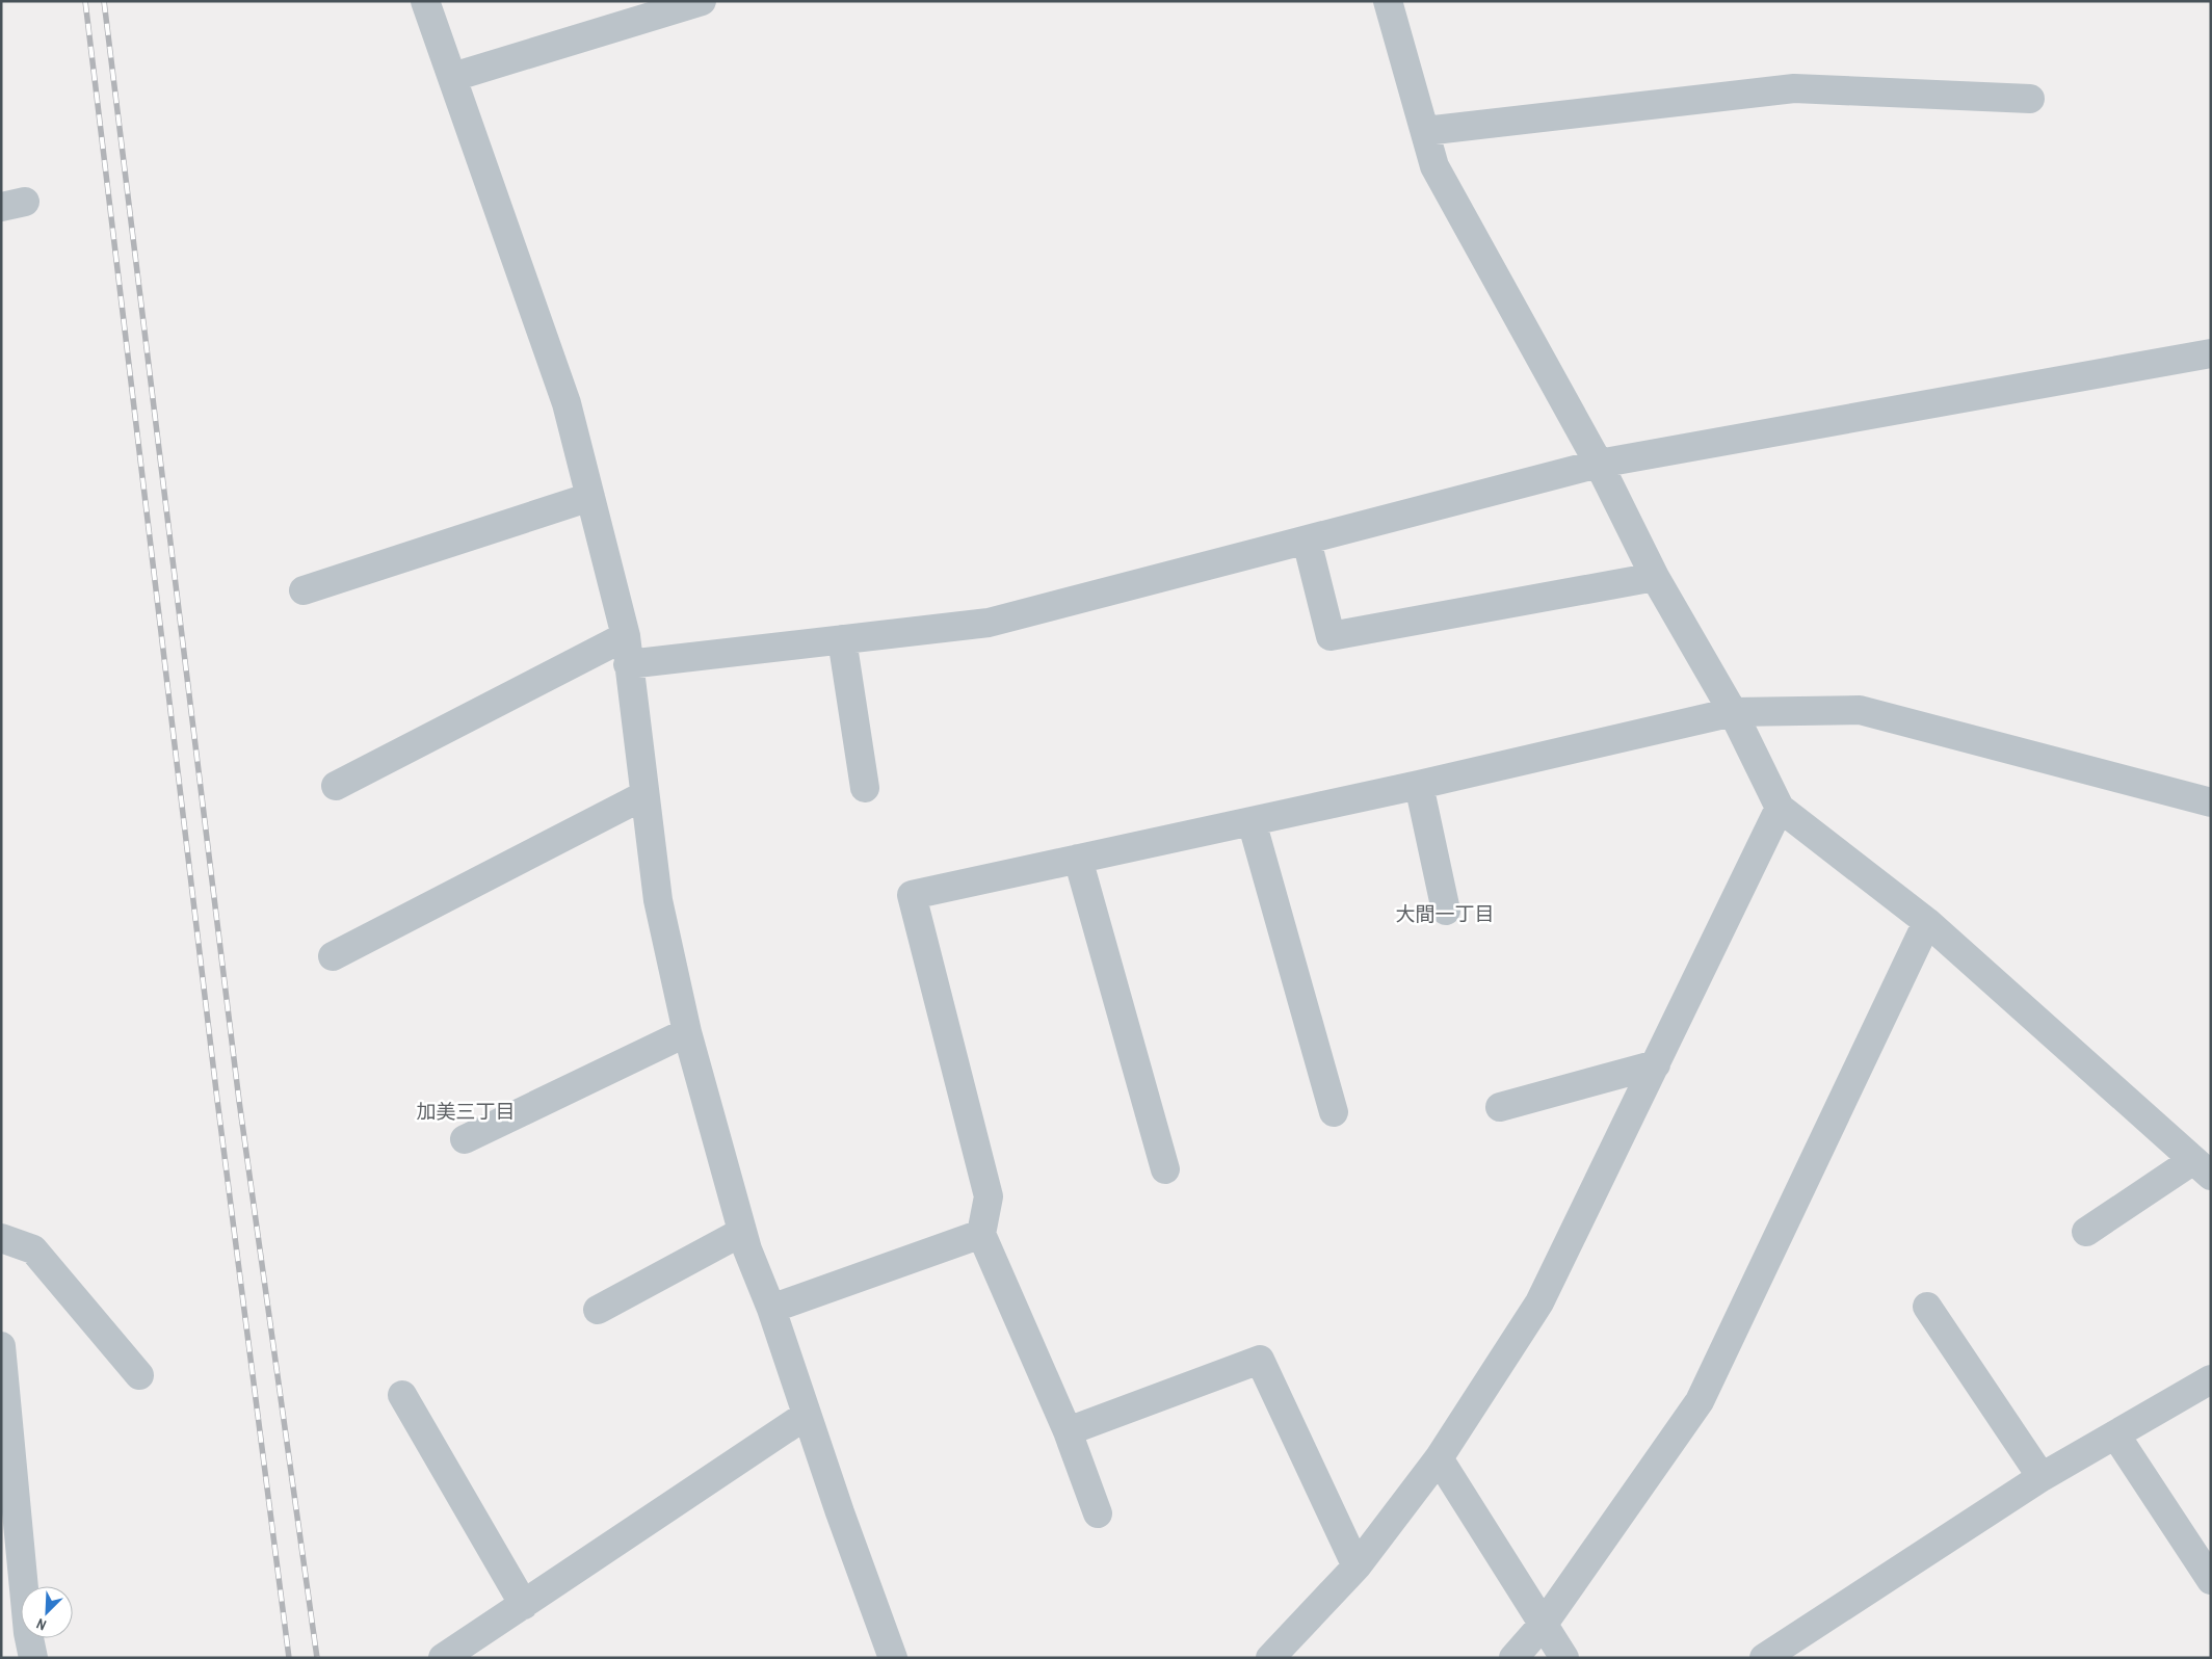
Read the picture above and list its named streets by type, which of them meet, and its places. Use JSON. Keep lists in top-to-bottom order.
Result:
{
  "districts": ["大間一丁目", "加美三丁目"],
  "north": "bottom left"
}
